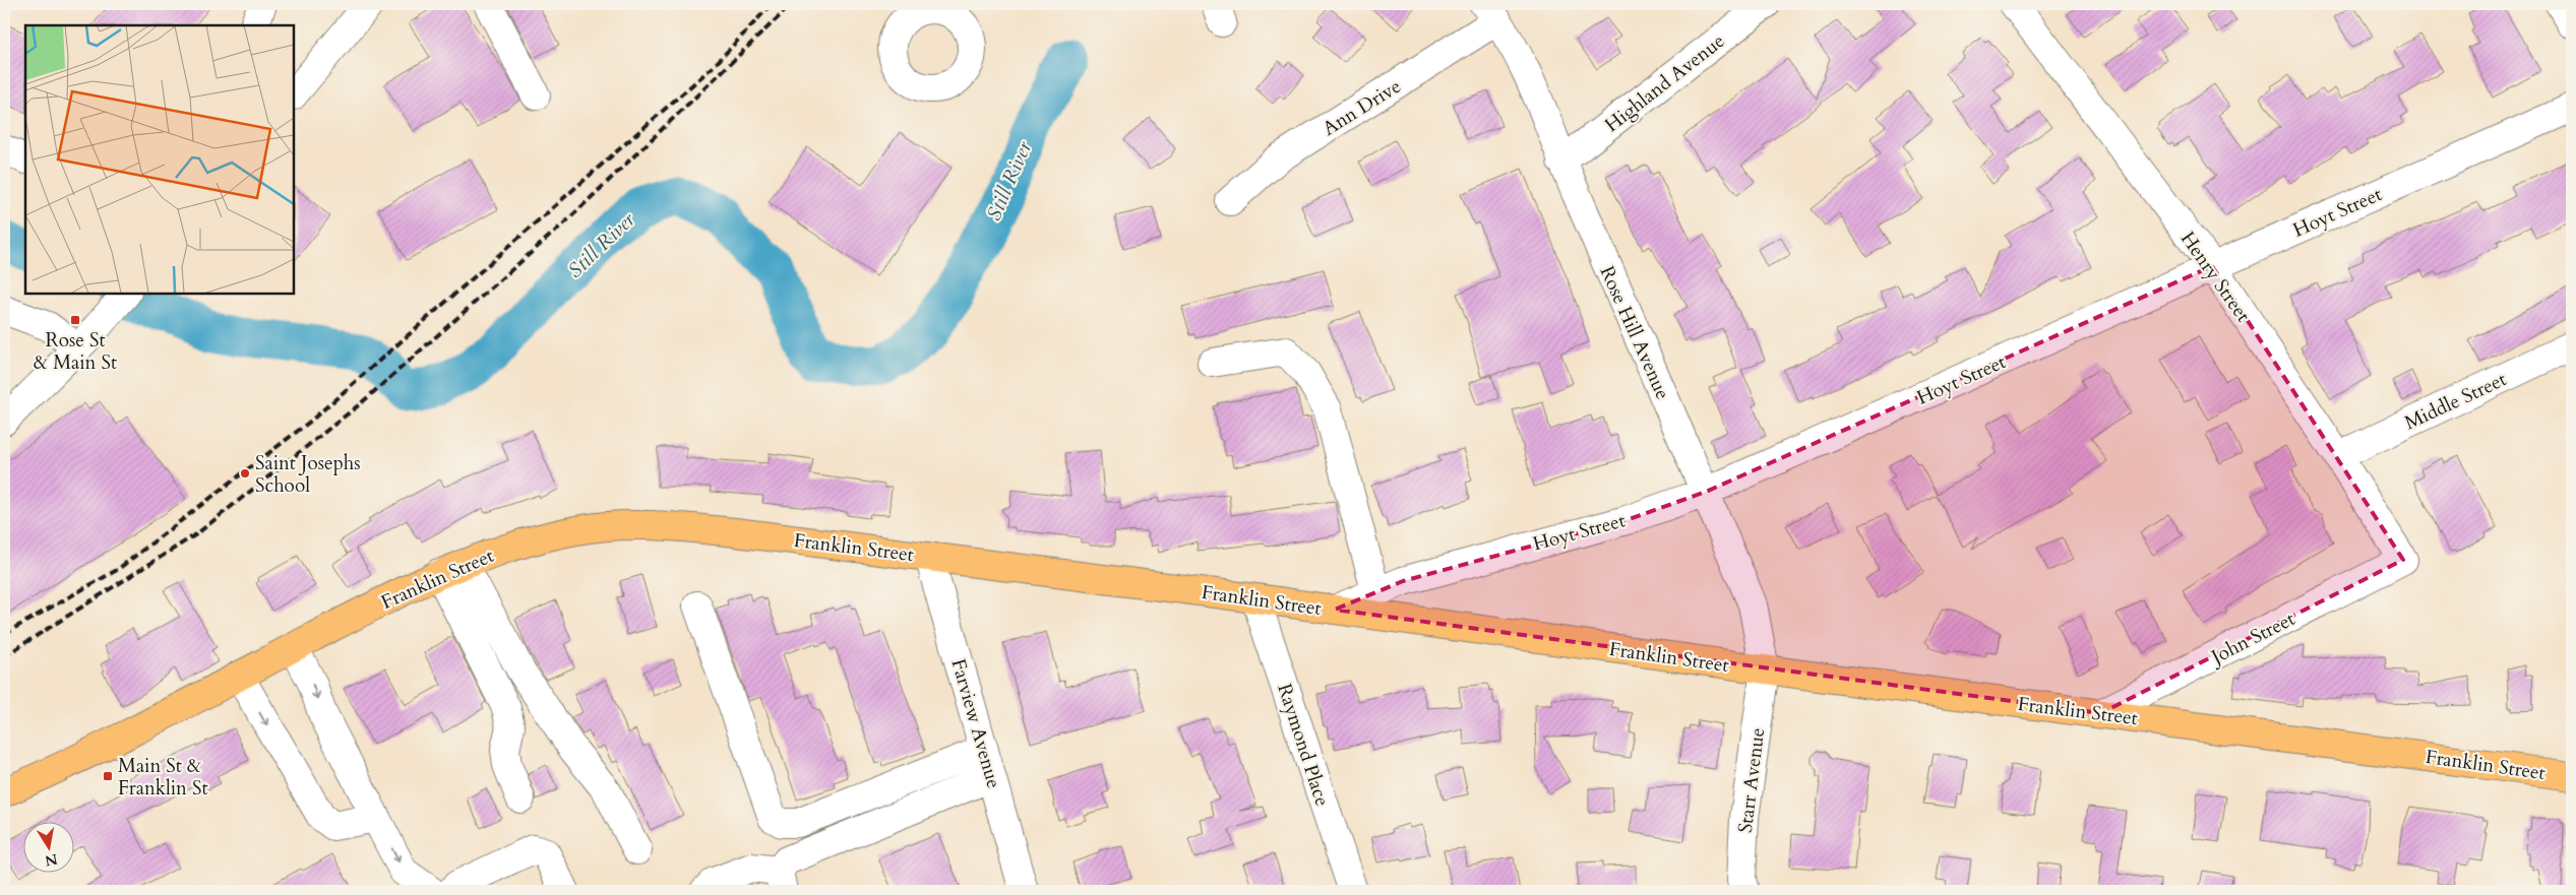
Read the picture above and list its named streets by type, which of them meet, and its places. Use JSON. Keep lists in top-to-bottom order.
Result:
{
  "streets": {
    "main road": ["Franklin Street"],
    "street": [
      "Highland Avenue",
      "Ann Drive",
      "Hoyt Street",
      "Henry Street",
      "Rose Hill Avenue",
      "Middle Street",
      "John Street",
      "Farview Avenue",
      "Raymond Place",
      "Starr Avenue"
    ]
  },
  "crossings": [
    ["Highland Avenue", "Rose Hill Avenue"],
    ["Ann Drive", "Rose Hill Avenue"],
    ["Hoyt Street", "Henry Street"],
    ["Hoyt Street", "Rose Hill Avenue"],
    ["Hoyt Street", "Franklin Street"],
    ["Henry Street", "Middle Street"],
    ["Henry Street", "John Street"],
    ["Rose Hill Avenue", "Franklin Street"],
    ["Rose Hill Avenue", "Starr Avenue"],
    ["Franklin Street", "John Street"],
    ["Franklin Street", "Farview Avenue"],
    ["Franklin Street", "Raymond Place"],
    ["Franklin Street", "Starr Avenue"]
  ],
  "water": ["Still River"],
  "places": {
    "transit": ["Rose St & Main St", "Main St & Franklin St"],
    "other": ["Saint Josephs School"]
  },
  "north": "bottom"
}
